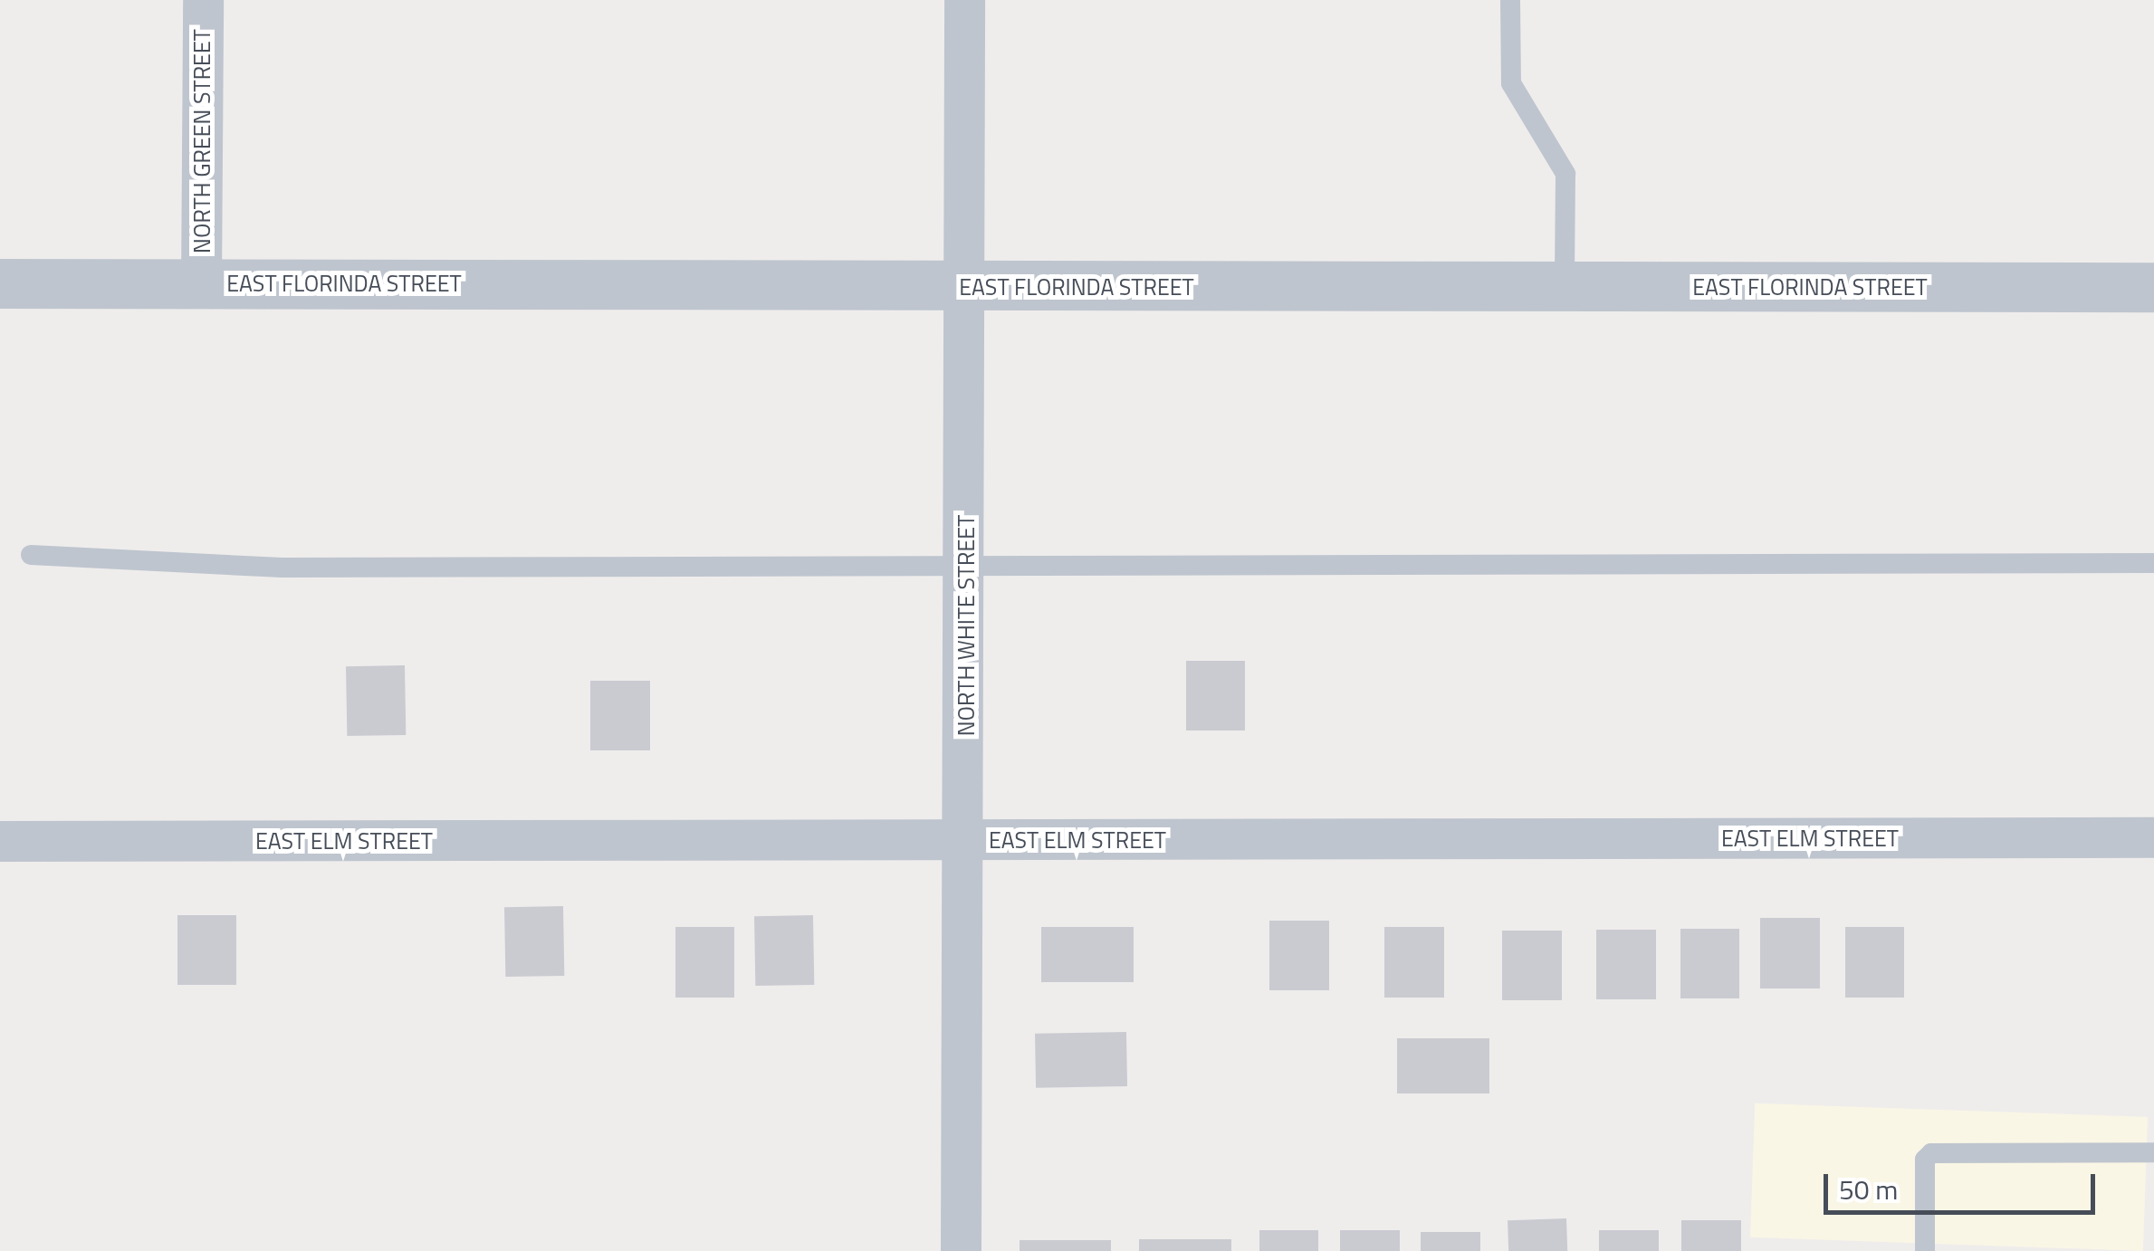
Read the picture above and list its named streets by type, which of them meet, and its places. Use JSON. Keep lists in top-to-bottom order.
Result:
{
  "streets": {
    "street": [
      "NORTH GREEN STREET",
      "EAST FLORINDA STREET",
      "NORTH WHITE STREET",
      "EAST ELM STREET"
    ]
  },
  "crossings": [
    ["NORTH GREEN STREET", "EAST FLORINDA STREET"],
    ["EAST FLORINDA STREET", "NORTH WHITE STREET"],
    ["NORTH WHITE STREET", "EAST ELM STREET"]
  ],
  "scale_bar": "50 m"
}
